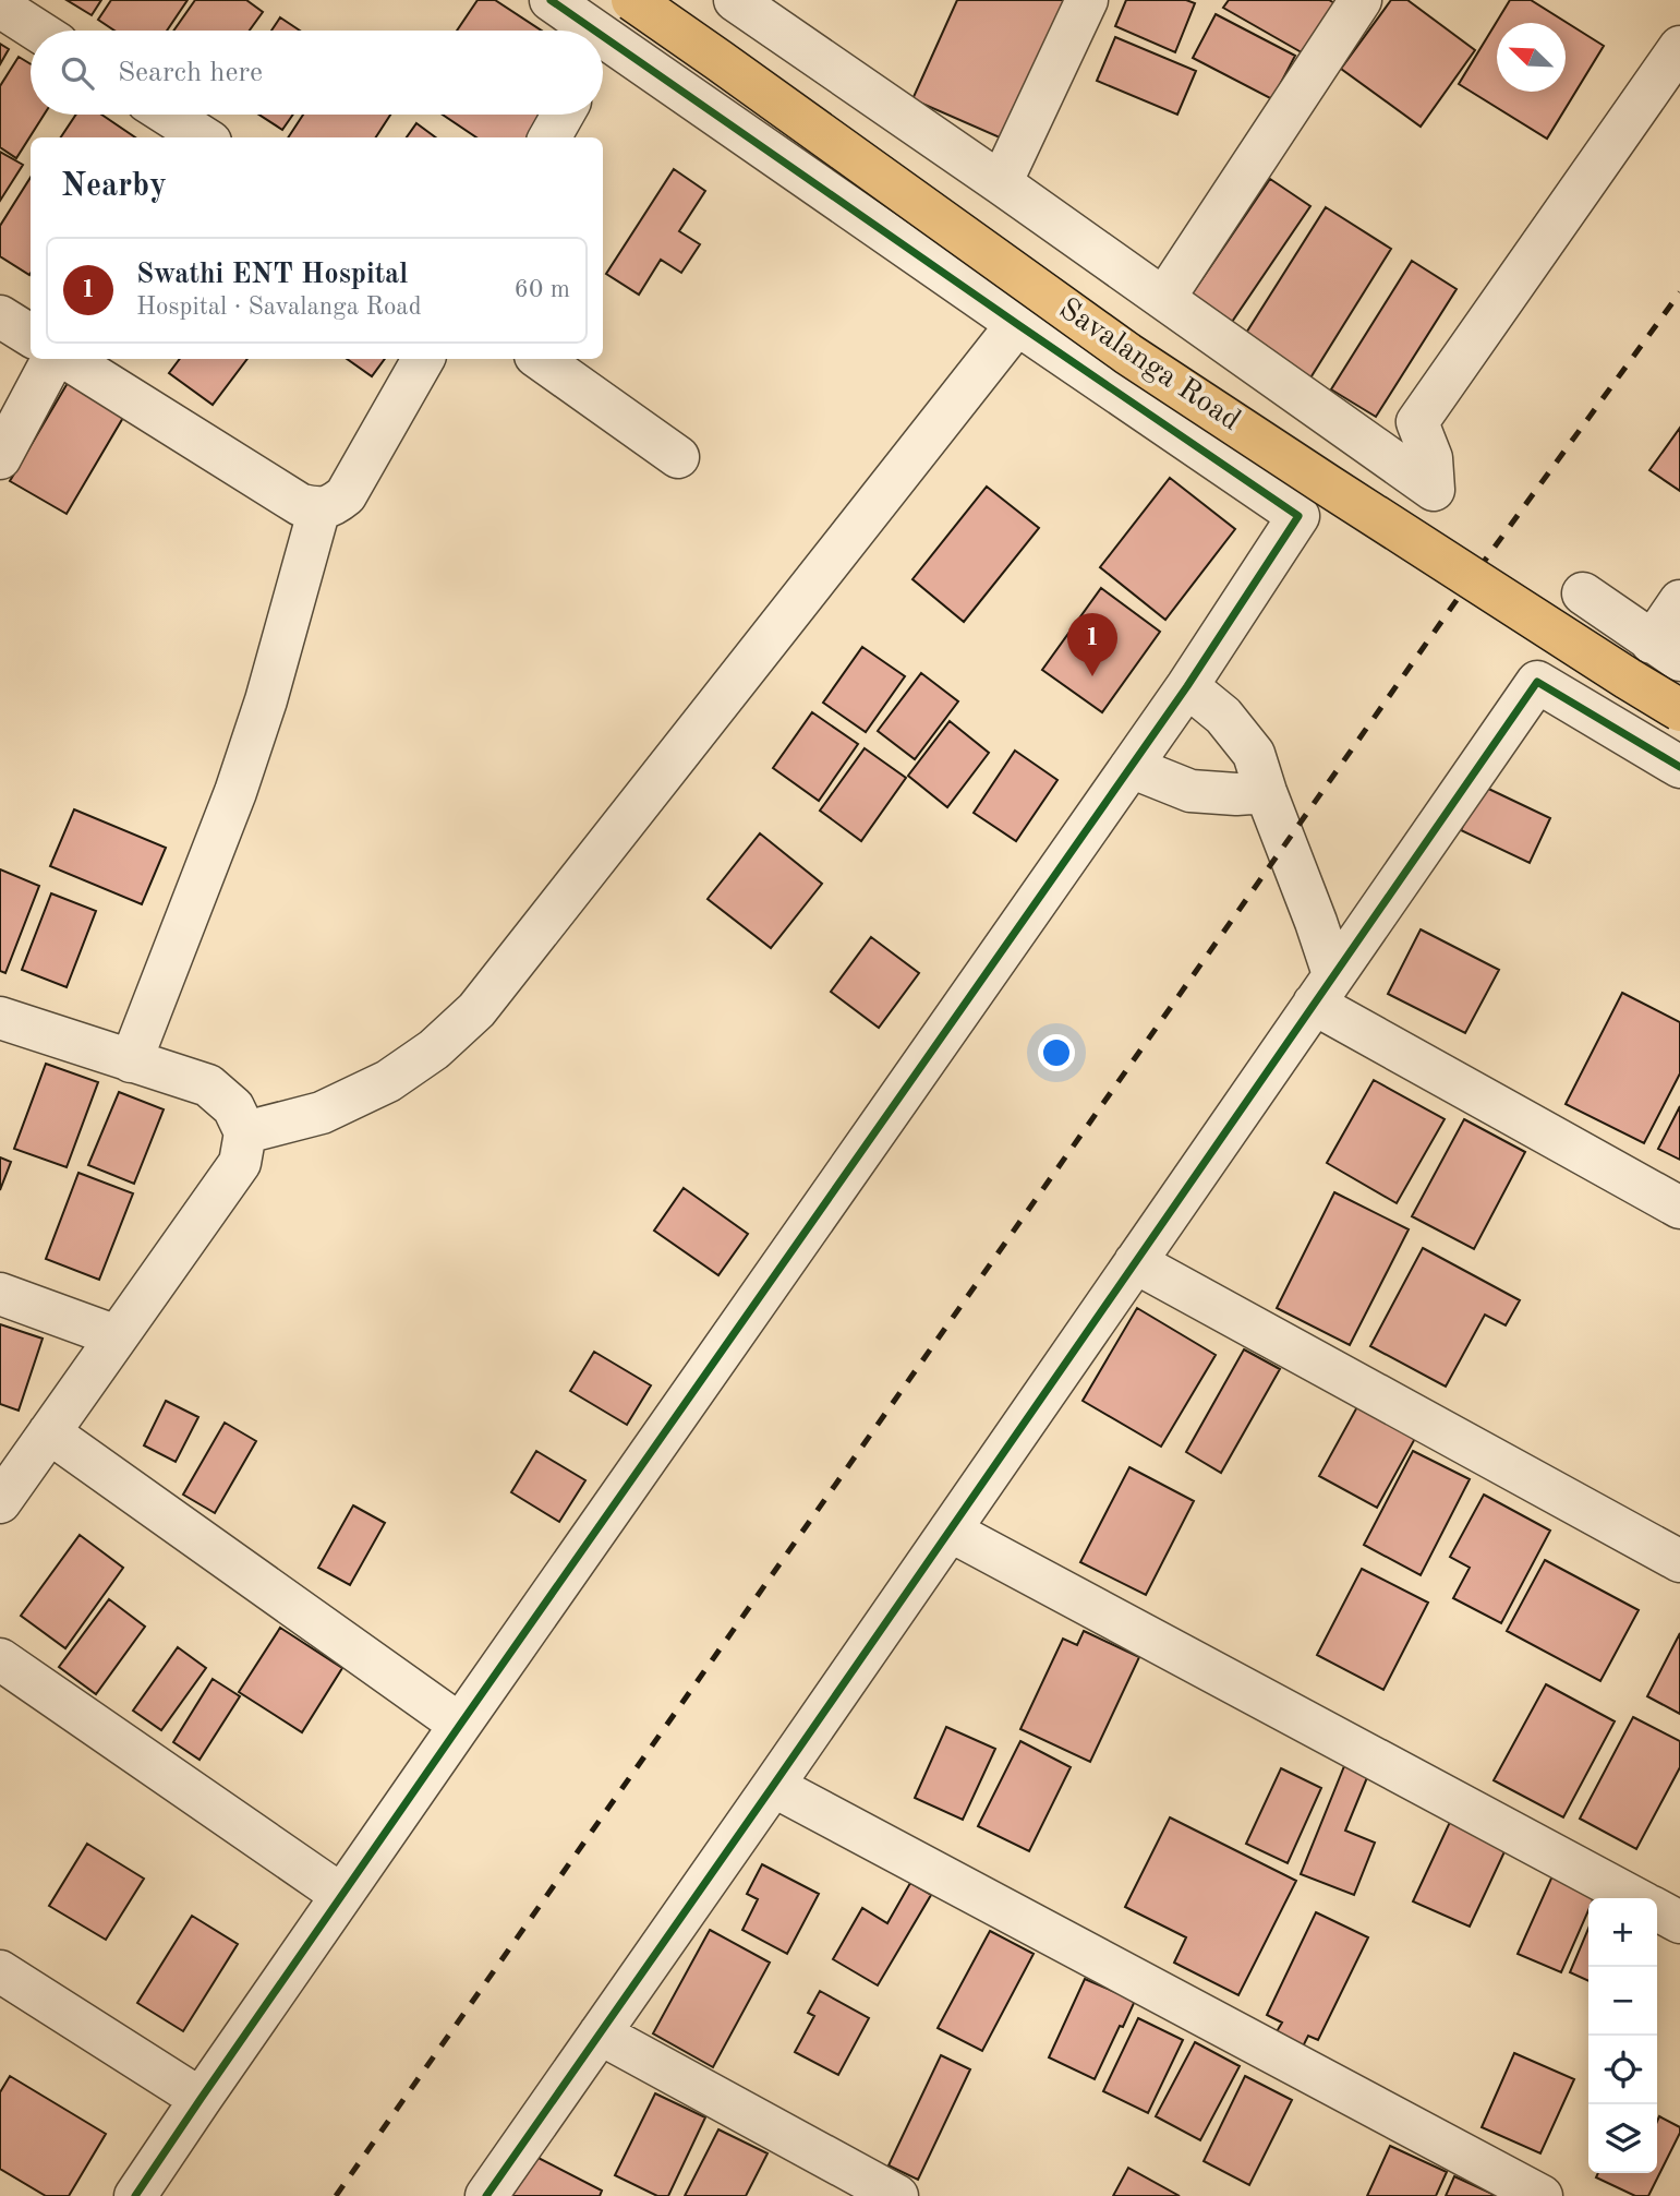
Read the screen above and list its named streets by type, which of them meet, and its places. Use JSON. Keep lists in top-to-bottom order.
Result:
{
  "streets": {
    "main road": ["Savalanga Road"]
  },
  "north": "top left",
  "page": {
    "search": "Search here",
    "heading": "Nearby",
    "list": [
      {
        "mark": "1",
        "name": "Swathi ENT Hospital",
        "note": "Hospital · Savalanga Road",
        "value": "60 m"
      }
    ],
    "pins": "1",
    "map_buttons": ["+", "−"]
  }
}
